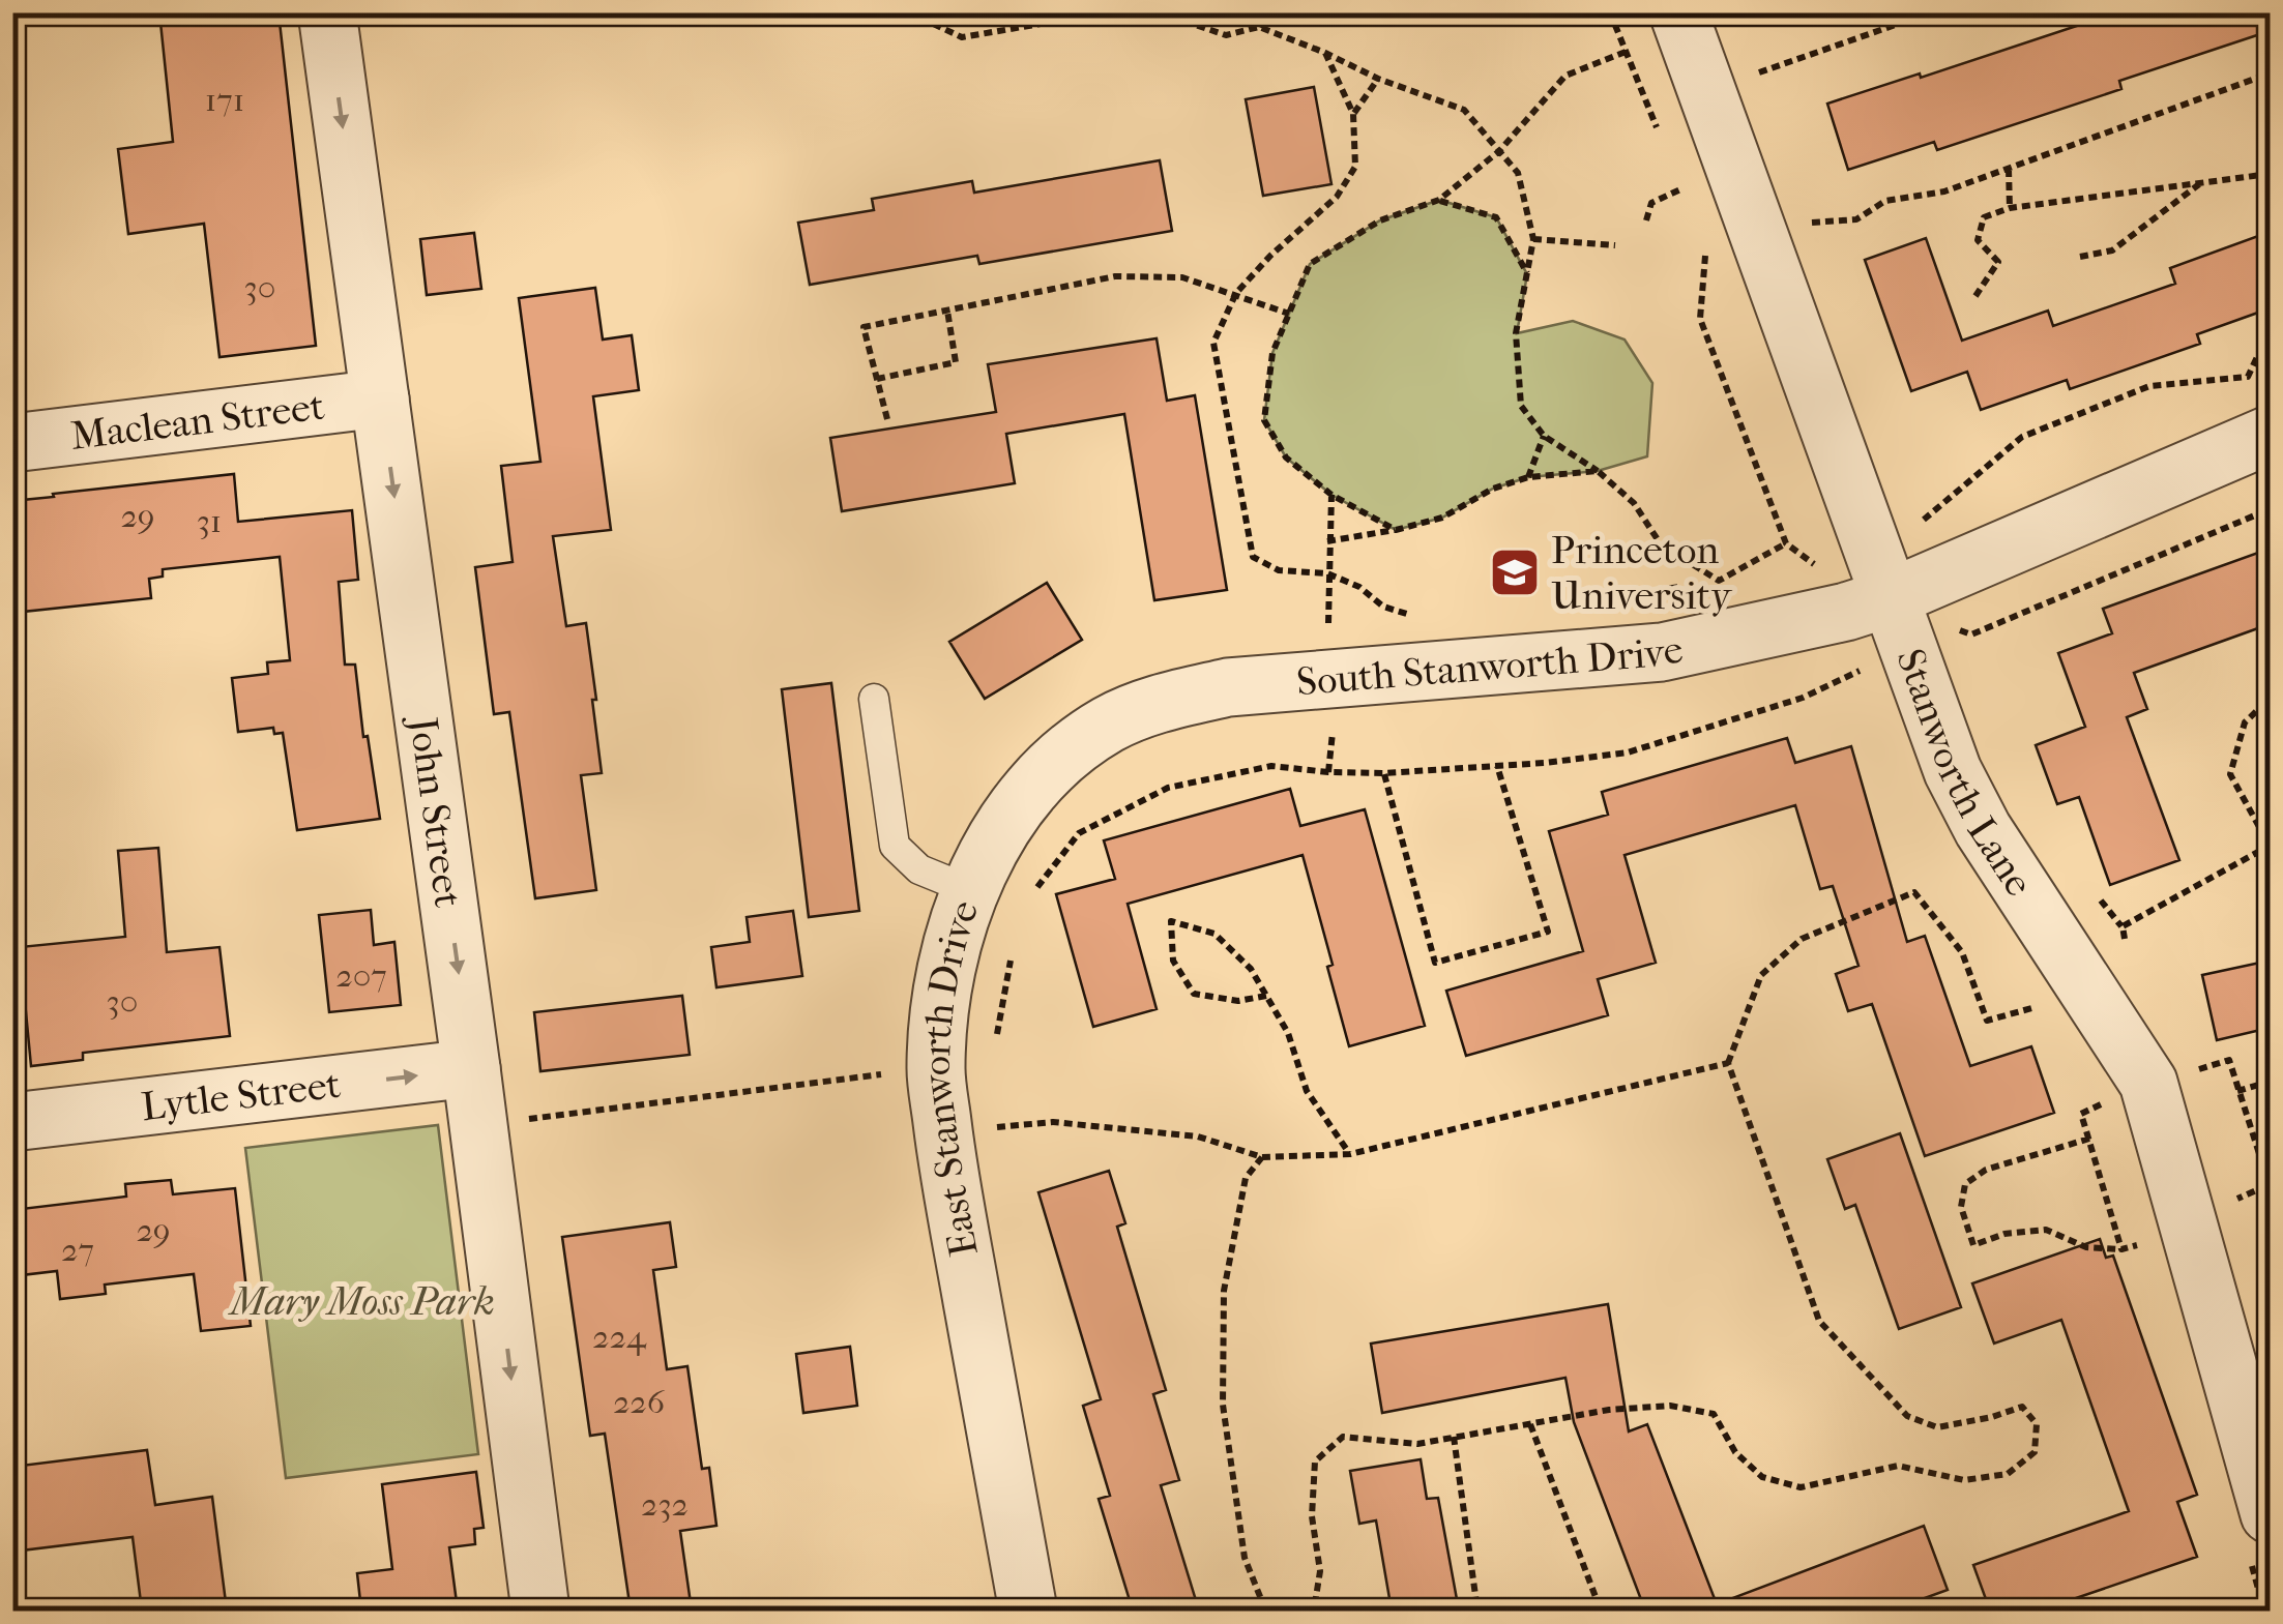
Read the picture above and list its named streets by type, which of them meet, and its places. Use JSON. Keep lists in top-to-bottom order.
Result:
{
  "streets": {
    "street": [
      "Maclean Street",
      "South Stanworth Drive",
      "Stanworth Lane",
      "John Street",
      "East Stanworth Drive",
      "Lytle Street"
    ]
  },
  "crossings": [
    ["Maclean Street", "John Street"],
    ["South Stanworth Drive", "Stanworth Lane"],
    ["South Stanworth Drive", "East Stanworth Drive"],
    ["John Street", "Lytle Street"]
  ],
  "one_way": ["John Street", "Lytle Street"],
  "parks": ["Mary Moss Park"],
  "places": {
    "school or university": ["Princeton University"]
  },
  "house_numbers": [
    "171",
    "30",
    "29",
    "31",
    "207",
    "30",
    "29",
    "27",
    "224",
    "226",
    "232"
  ]
}
